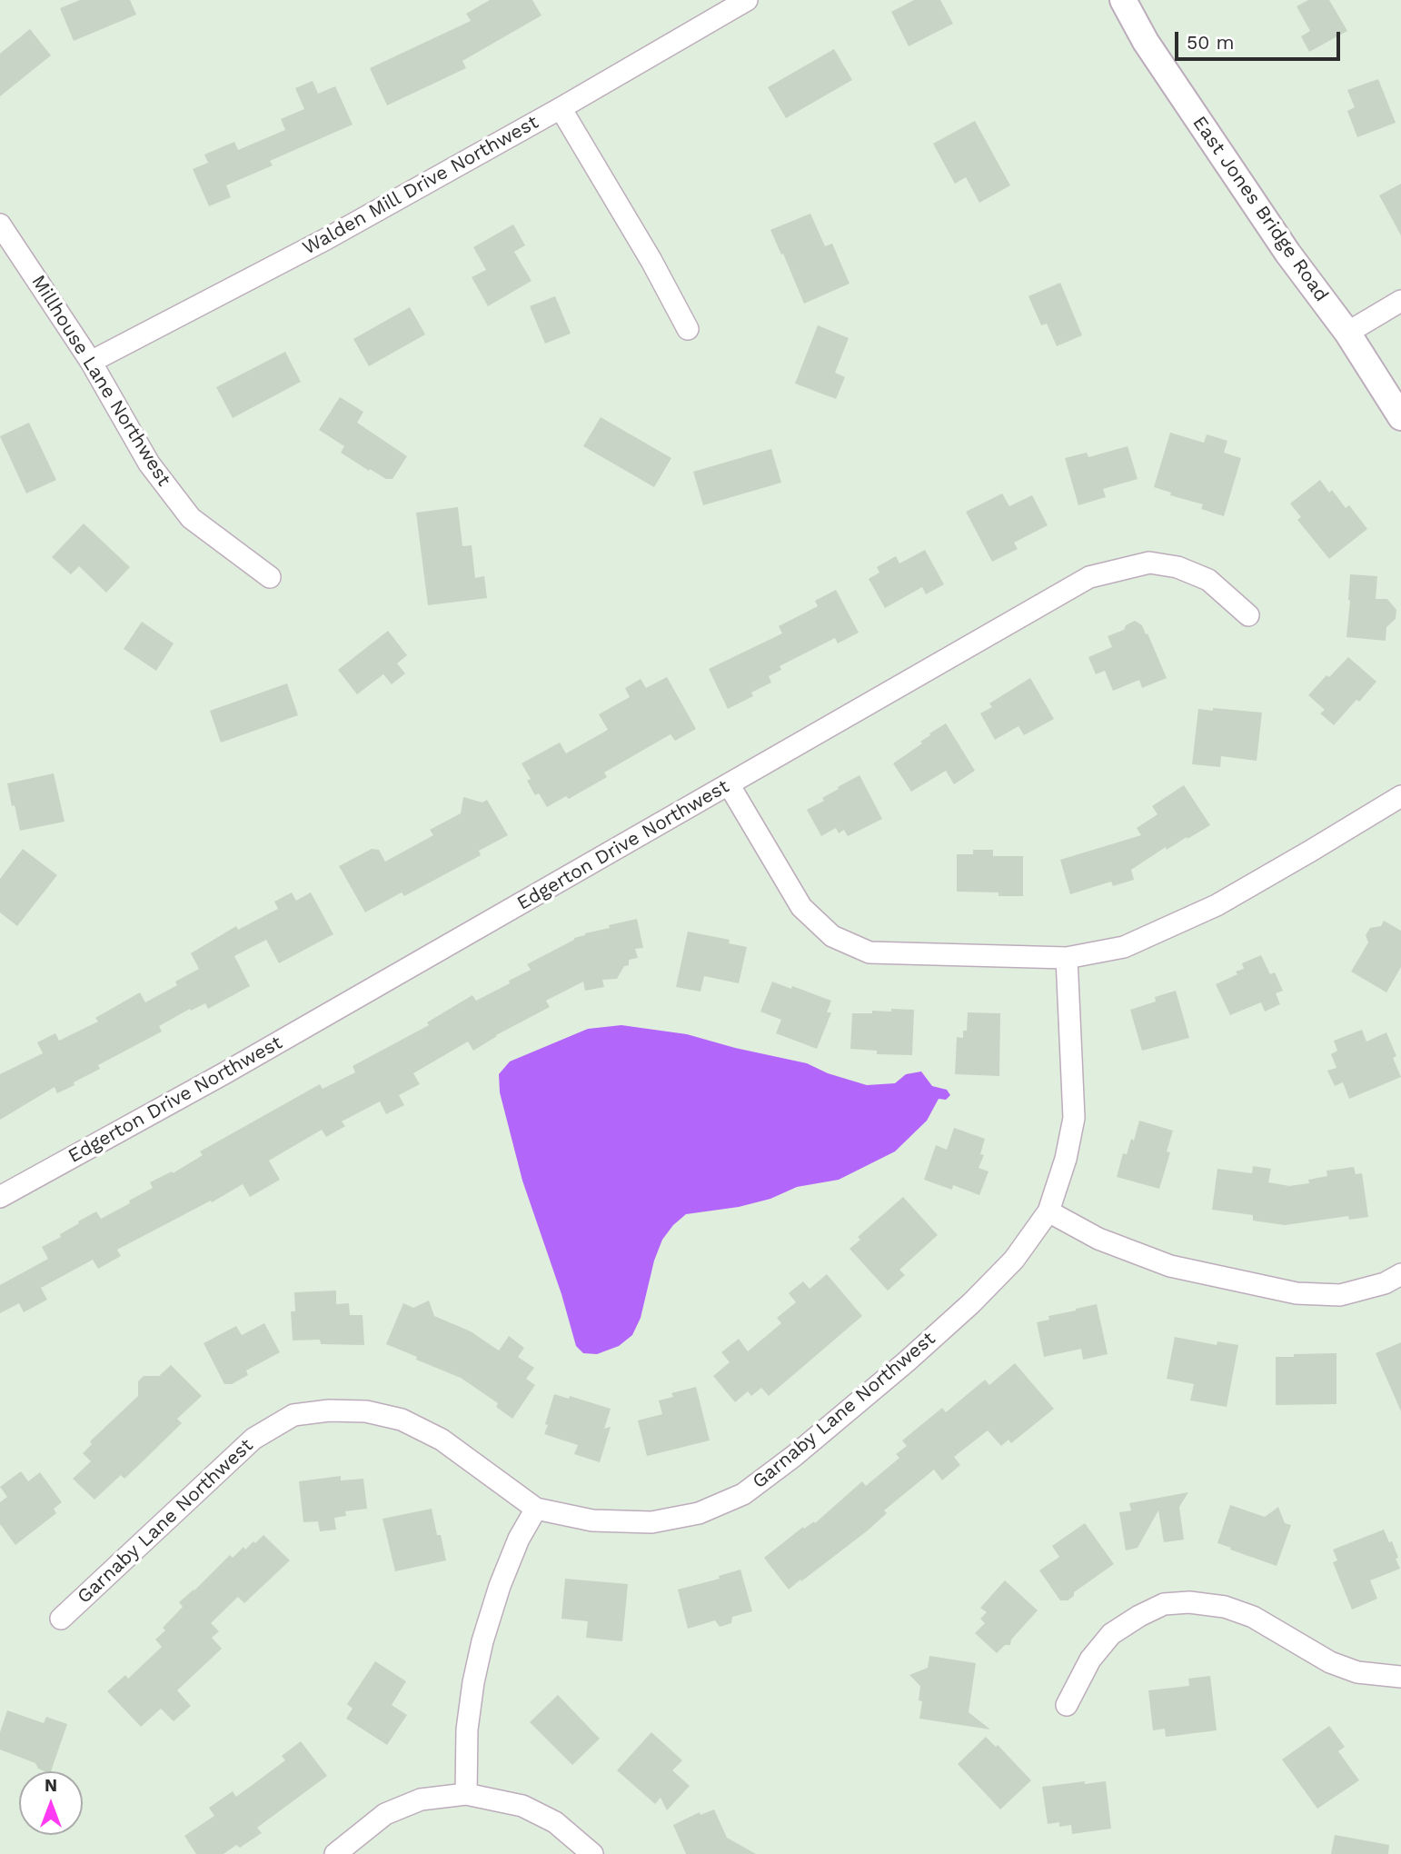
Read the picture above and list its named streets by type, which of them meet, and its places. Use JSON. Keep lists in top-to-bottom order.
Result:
{
  "streets": {
    "street": [
      "Walden Mill Drive Northwest",
      "East Jones Bridge Road",
      "Millhouse Lane Northwest",
      "Edgerton Drive Northwest",
      "Garnaby Lane Northwest"
    ]
  },
  "crossings": [
    ["Walden Mill Drive Northwest", "Millhouse Lane Northwest"]
  ],
  "scale_bar": "50 m",
  "north": "top"
}
